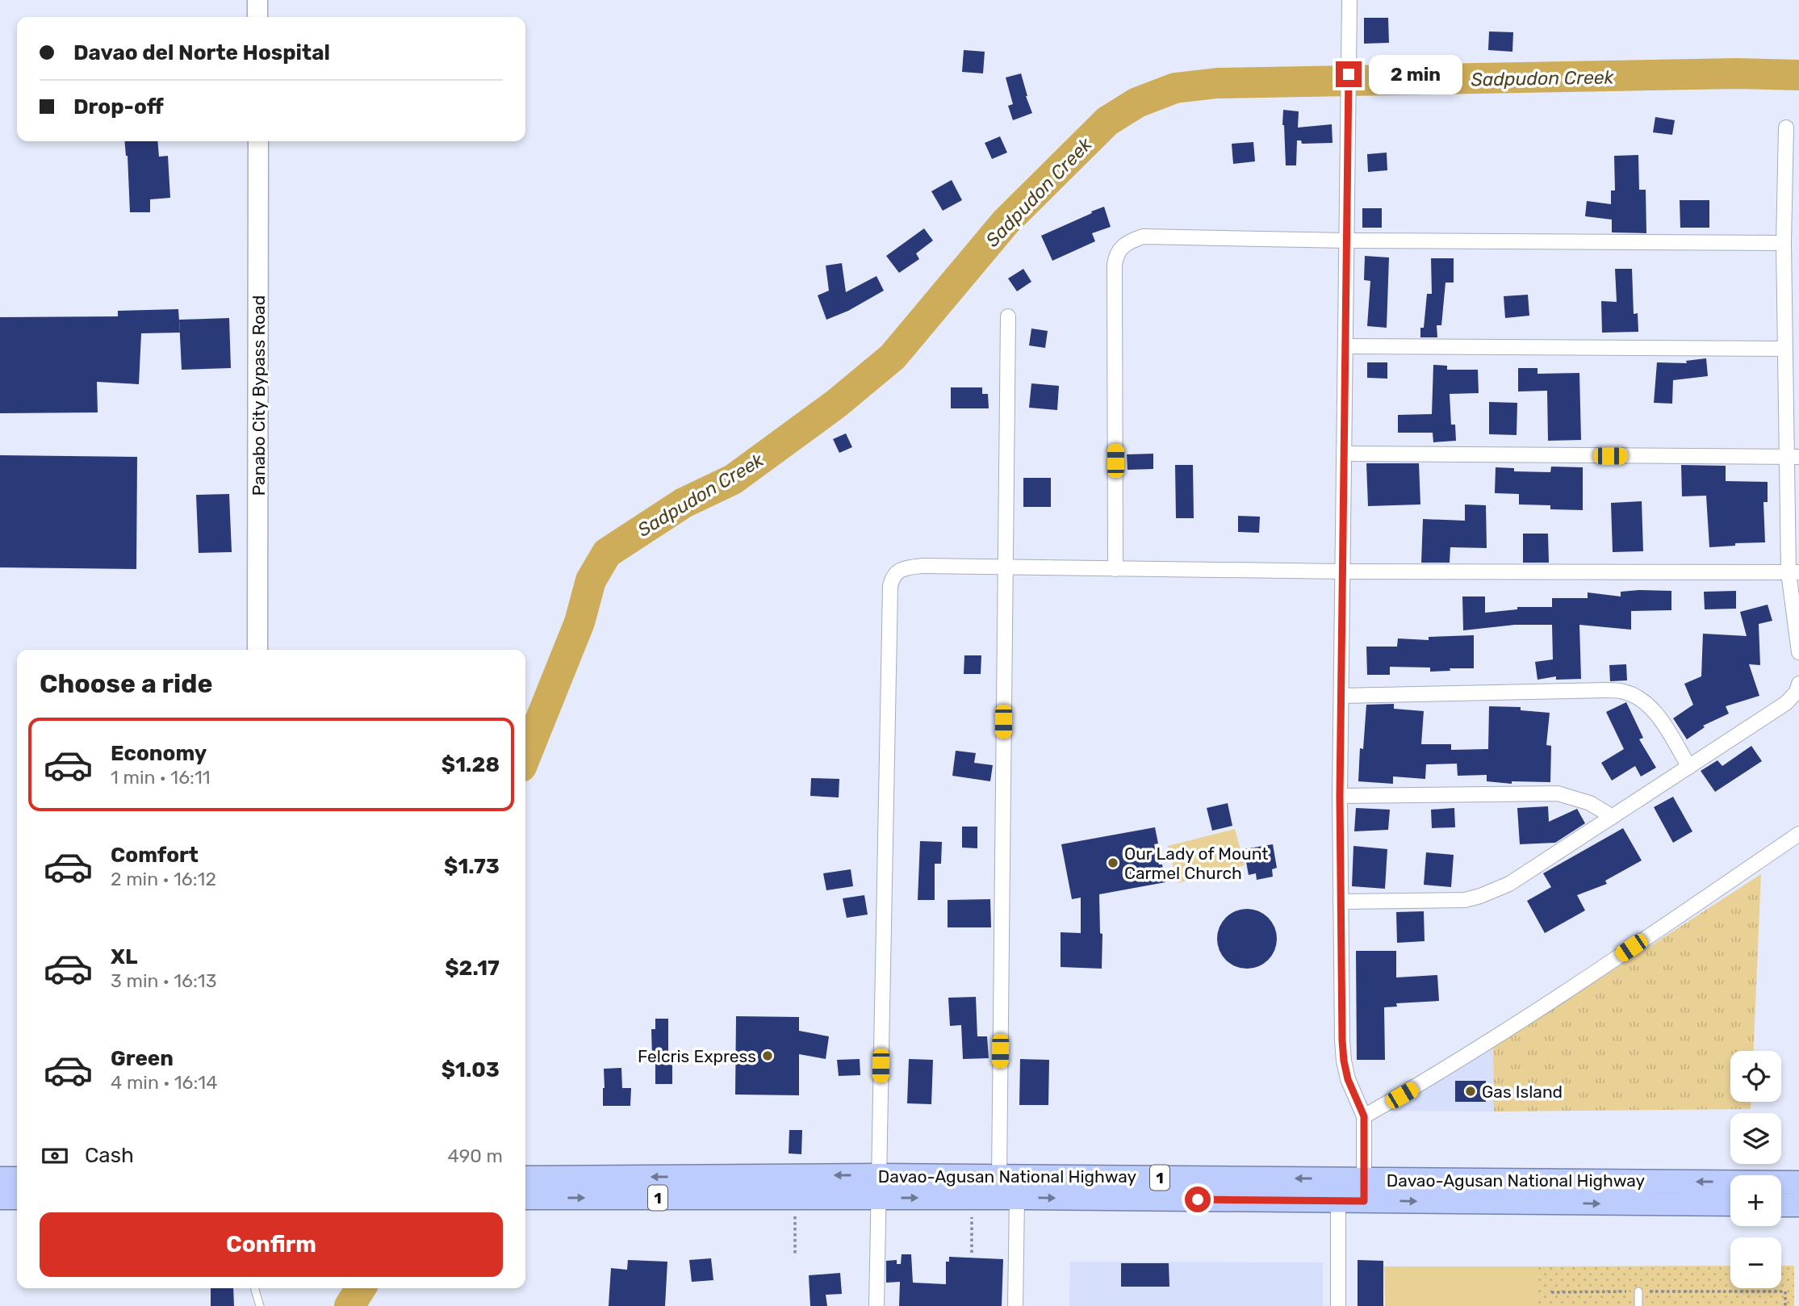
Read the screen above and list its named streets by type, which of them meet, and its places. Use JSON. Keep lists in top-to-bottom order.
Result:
{
  "streets": {
    "highway": ["Davao-Agusan National Highway", "1"],
    "main road": ["Panabo City Bypass Road"]
  },
  "water": ["Sadpudon Creek"],
  "places": ["Our Lady of Mount Carmel Church", "Felcris Express", "Gas Island"],
  "page": {
    "banner": ["Davao del Norte Hospital", "Drop-off"],
    "bubble": "2 min",
    "heading": "Choose a ride",
    "list": [
      {
        "name": "Economy",
        "note": "1 min · 16:11",
        "value": "$1.28"
      },
      {
        "name": "Comfort",
        "note": "2 min · 16:12",
        "value": "$1.73"
      },
      {
        "name": "XL",
        "note": "3 min · 16:13",
        "value": "$2.17"
      },
      {
        "name": "Green",
        "note": "4 min · 16:14",
        "value": "$1.03"
      }
    ],
    "map_buttons": ["+", "−"],
    "pay": ["Cash", "490 m"],
    "buttons": "Confirm"
  }
}
